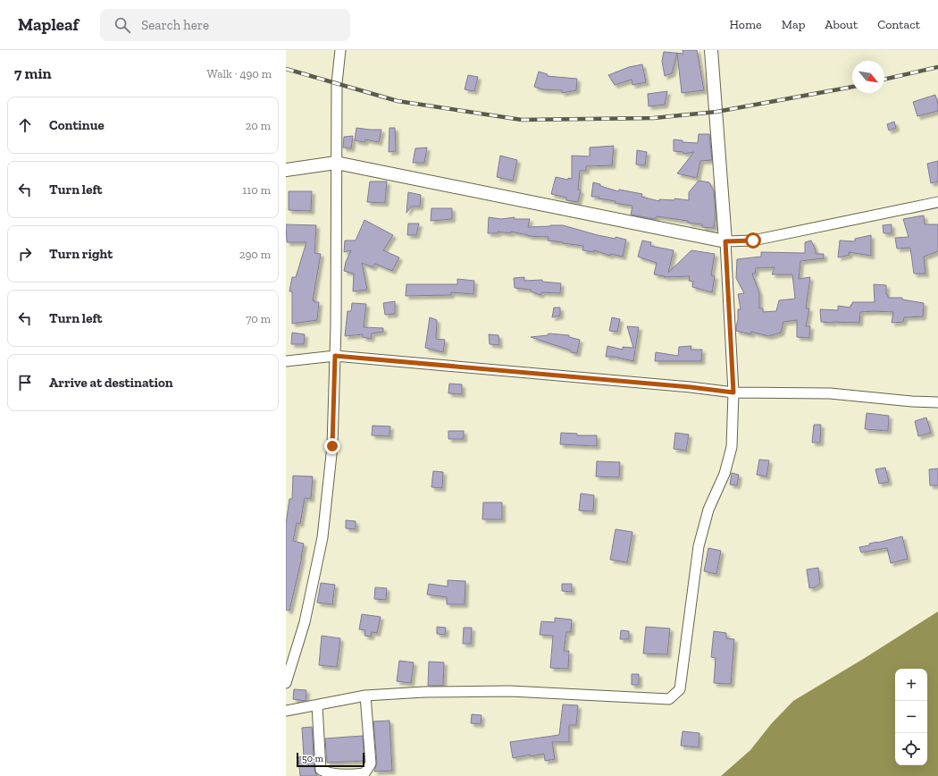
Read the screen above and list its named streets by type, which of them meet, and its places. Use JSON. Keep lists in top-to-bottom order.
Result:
{
  "scale_bar": "50 m",
  "north": "bottom right",
  "page": {
    "header": "Mapleaf",
    "search": "Search here",
    "nav": [
      "Home",
      "Map",
      "About",
      "Contact"
    ],
    "heading": ["7 min", "Walk · 490 m"],
    "list": [
      ["Continue", "20 m"],
      ["Turn left", "110 m"],
      ["Turn right", "290 m"],
      ["Turn left", "70 m"],
      "Arrive at destination"
    ],
    "map_buttons": ["+", "−"],
    "scale": "50 m"
  }
}
